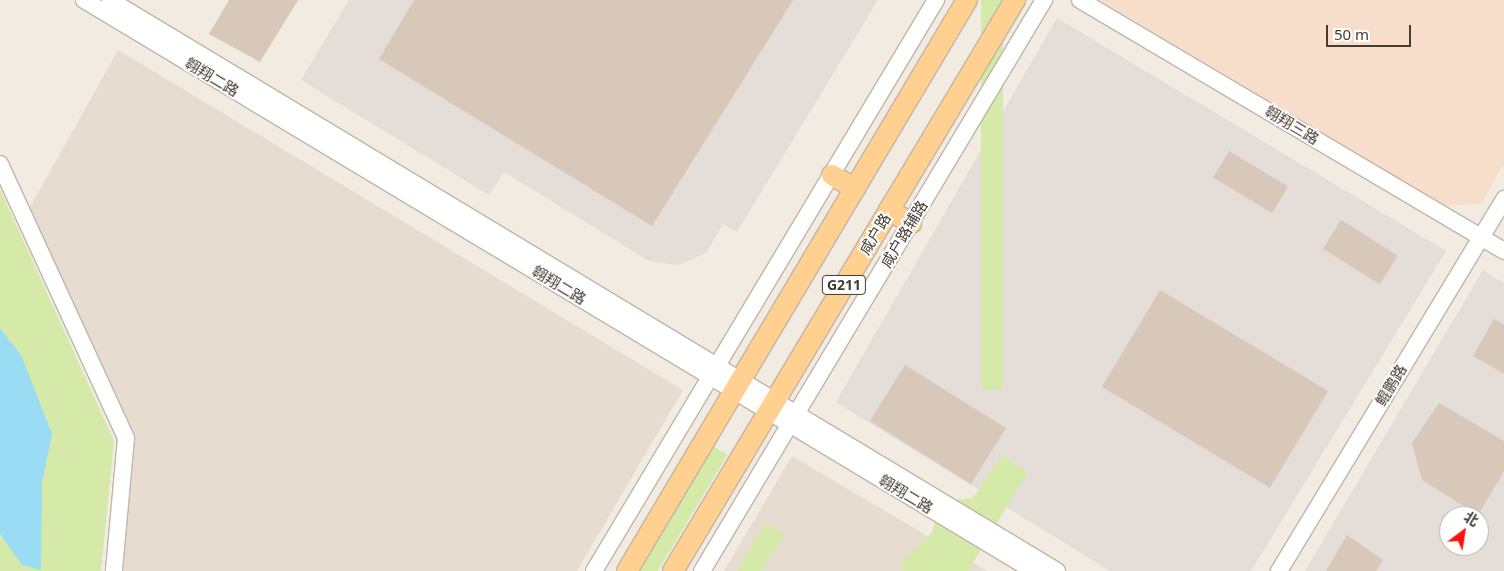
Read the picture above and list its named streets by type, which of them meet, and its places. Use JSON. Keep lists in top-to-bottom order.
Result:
{
  "streets": {
    "main road": ["咸户路", "G211"],
    "street": [
      "翱翔二路",
      "翱翔三路",
      "咸户路辅路",
      "鲲鹏路"
    ]
  },
  "crossings": [
    ["翱翔二路", "咸户路"],
    ["翱翔二路", "咸户路辅路"],
    ["翱翔二路", "G211"],
    ["翱翔三路", "鲲鹏路"]
  ],
  "scale_bar": "50 m",
  "north": "top right"
}
